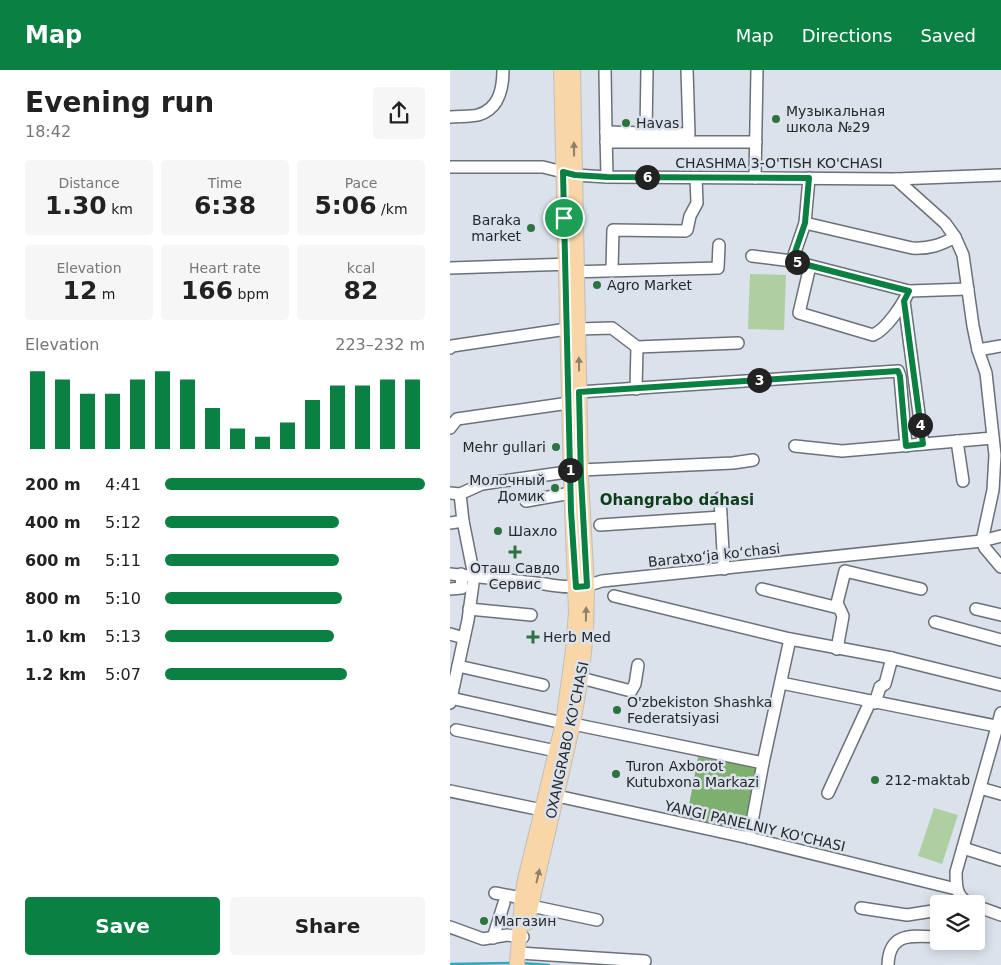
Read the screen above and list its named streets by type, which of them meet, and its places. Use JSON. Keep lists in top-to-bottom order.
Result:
{
  "streets": {
    "main road": ["OXANGRABO KO'CHASI"],
    "street": ["CHASHMA 3-O'TISH KO'CHASI", "Baratxoʻja koʻchasi", "YANGI PANELNIY KO'CHASI"]
  },
  "crossings": [
    ["CHASHMA 3-O'TISH KO'CHASI", "Baratxoʻja koʻchasi"],
    ["CHASHMA 3-O'TISH KO'CHASI", "OXANGRABO KO'CHASI"],
    ["Baratxoʻja koʻchasi", "OXANGRABO KO'CHASI"],
    ["OXANGRABO KO'CHASI", "YANGI PANELNIY KO'CHASI"]
  ],
  "districts": ["Ohangrabo dahasi"],
  "places": {
    "other": [
      "Музыкальная школа №29",
      "Havas",
      "Baraka market",
      "Agro Market",
      "Mehr gullari",
      "Молочный Домик",
      "Шахло",
      "O'zbekiston Shashka Federatsiyasi",
      "Turon Axborot Kutubxona Markazi",
      "212-maktab",
      "Магазин"
    ],
    "health": ["Оташ Савдо Сервис", "Herb Med"]
  },
  "page": {
    "header": "Map",
    "nav": ["Map", "Directions", "Saved"],
    "heading": ["Evening run", "18:42"],
    "stats": [
      ["Distance", "1.30 km"],
      ["Time", "6:38"],
      ["Pace", "5:06 /km"],
      ["Elevation", "12 m"],
      ["Heart rate", "166 bpm"],
      ["kcal", "82"]
    ],
    "pins": [
      "6",
      "5",
      "3",
      "4",
      "1"
    ],
    "chart": ["Elevation", "223–232 m"],
    "list": [
      {
        "name": "200 m",
        "note": "4:41"
      },
      {
        "name": "400 m",
        "note": "5:12"
      },
      {
        "name": "600 m",
        "note": "5:11"
      },
      {
        "name": "800 m",
        "note": "5:10"
      },
      {
        "name": "1.0 km",
        "note": "5:13"
      },
      {
        "name": "1.2 km",
        "note": "5:07"
      }
    ],
    "buttons": ["Save", "Share"]
  }
}
